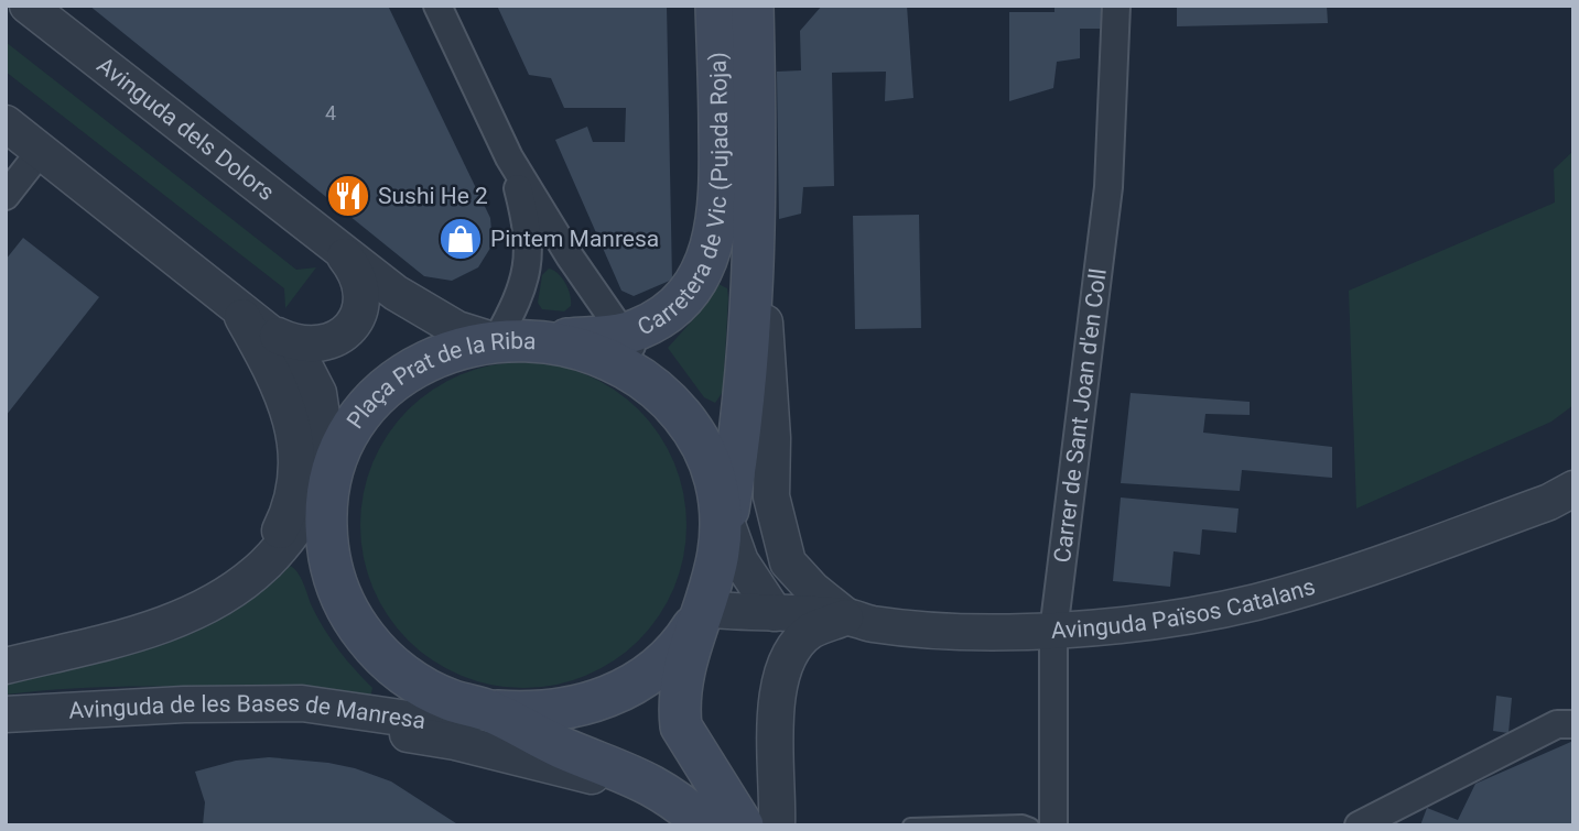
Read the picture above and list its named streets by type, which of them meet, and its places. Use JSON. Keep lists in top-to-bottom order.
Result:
{
  "streets": {
    "main road": ["Carretera de Vic (Pujada Roja)", "Plaça Prat de la Riba"],
    "street": [
      "Avinguda dels Dolors",
      "Carrer de Sant Joan d'en Coll",
      "Avinguda Països Catalans",
      "Avinguda de les Bases de Manresa"
    ]
  },
  "crossings": [
    ["Avinguda dels Dolors", "Plaça Prat de la Riba"],
    ["Carretera de Vic (Pujada Roja)", "Plaça Prat de la Riba"],
    ["Plaça Prat de la Riba", "Avinguda Països Catalans"],
    ["Plaça Prat de la Riba", "Avinguda de les Bases de Manresa"],
    ["Carrer de Sant Joan d'en Coll", "Avinguda Països Catalans"]
  ],
  "places": {
    "restaurant": ["Sushi He 2"],
    "shop": ["Pintem Manresa"]
  },
  "house_numbers": ["4"]
}
